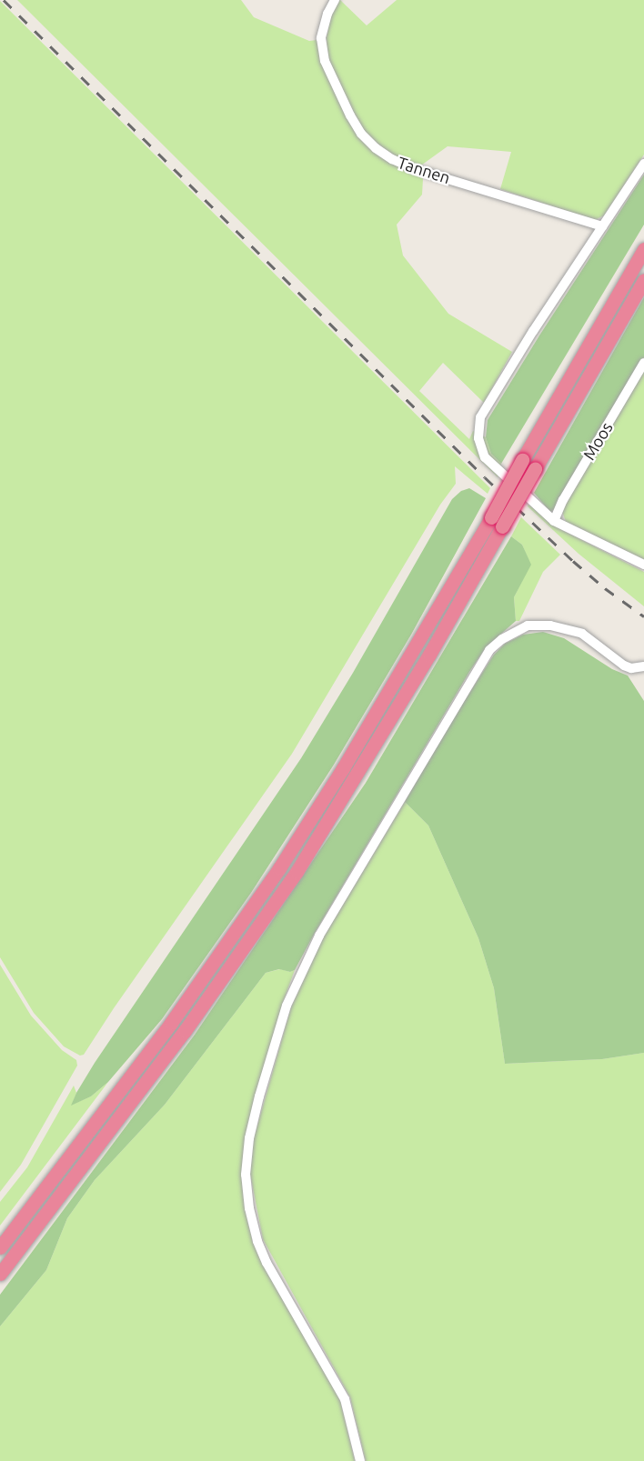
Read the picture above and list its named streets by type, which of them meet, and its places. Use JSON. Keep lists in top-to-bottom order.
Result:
{
  "streets": {
    "street": ["Tannen", "Moos"]
  }
}
